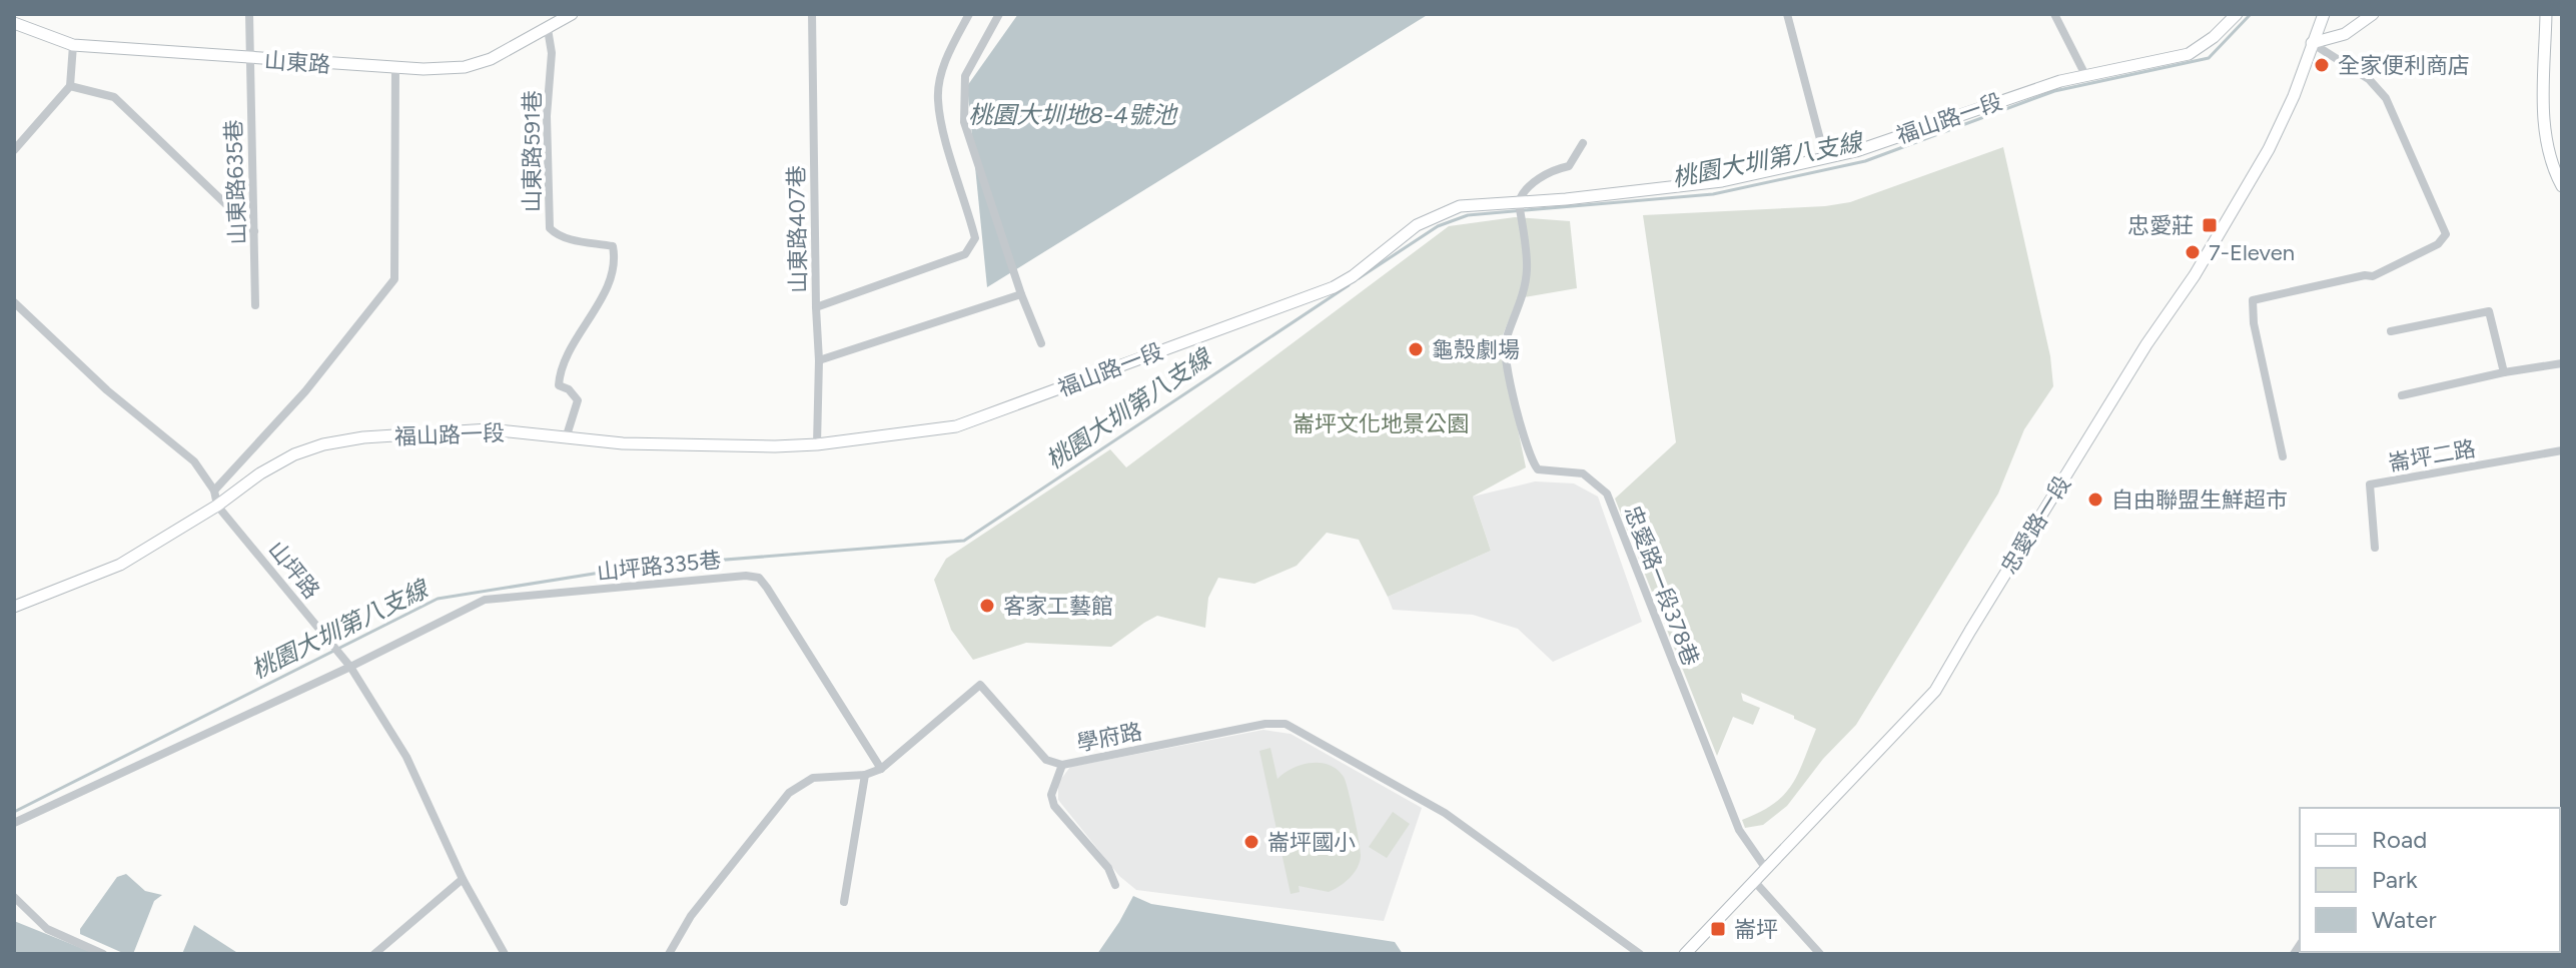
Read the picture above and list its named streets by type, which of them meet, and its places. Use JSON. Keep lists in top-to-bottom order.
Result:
{
  "streets": {
    "street": [
      "山東路",
      "福山路一段",
      "山東路591巷",
      "山東路635巷",
      "山東路407巷",
      "崙坪二路",
      "忠愛路一段",
      "山坪路335巷",
      "山坪路",
      "忠愛路一段378巷",
      "學府路"
    ]
  },
  "crossings": [
    ["山東路", "山東路591巷"],
    ["山東路", "山東路635巷"],
    ["福山路一段", "山東路591巷"],
    ["福山路一段", "山東路407巷"],
    ["福山路一段", "山坪路"],
    ["福山路一段", "忠愛路一段378巷"],
    ["忠愛路一段", "忠愛路一段378巷"],
    ["山坪路335巷", "山坪路"],
    ["山坪路335巷", "學府路"]
  ],
  "water": ["桃園大圳地8-4號池", "桃園大圳第八支線"],
  "parks": ["崙坪文化地景公園"],
  "places": {
    "other": [
      "全家便利商店",
      "7-Eleven",
      "龜殼劇場",
      "自由聯盟生鮮超市",
      "客家工藝館",
      "崙坪國小"
    ],
    "transit": ["忠愛莊", "崙坪"]
  },
  "legend": ["Road", "Park", "Water"]
}
